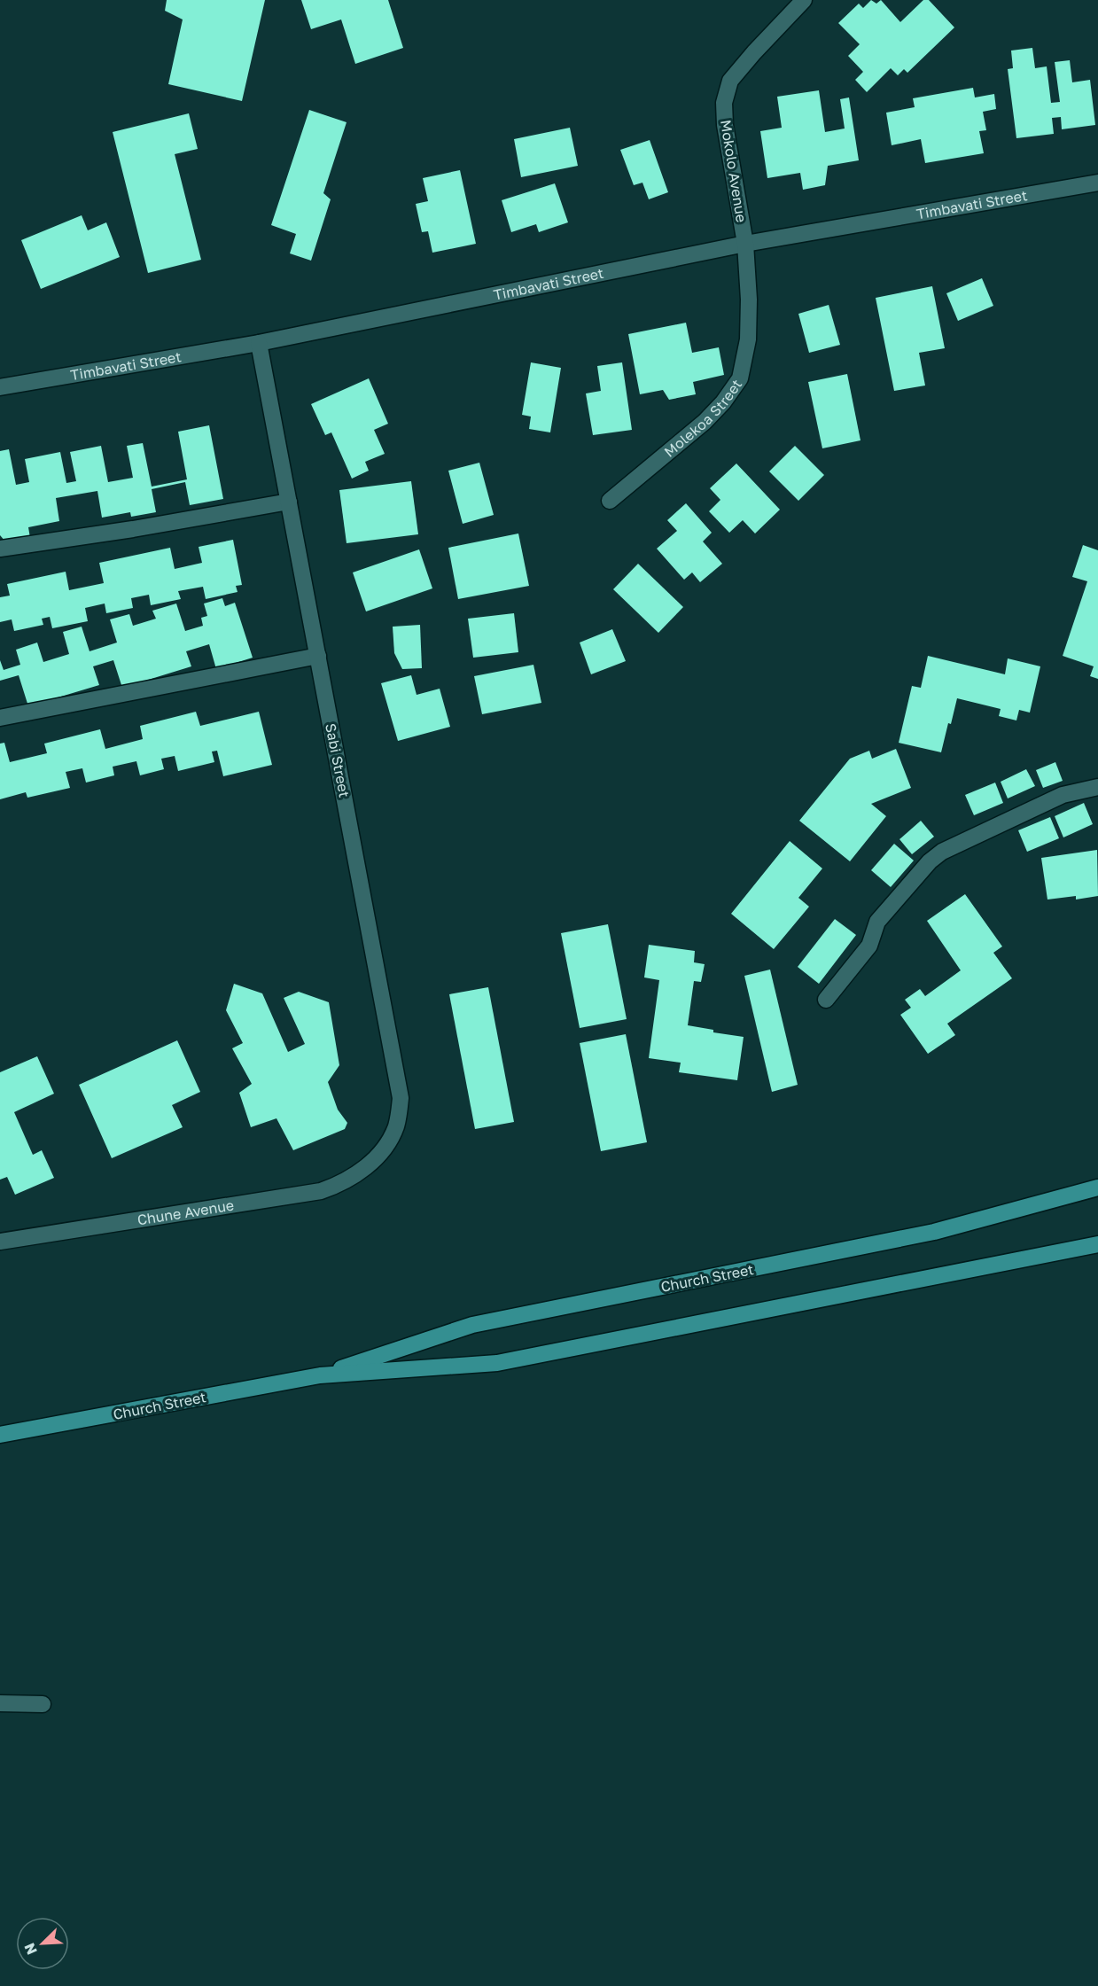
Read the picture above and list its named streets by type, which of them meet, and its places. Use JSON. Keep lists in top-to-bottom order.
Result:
{
  "streets": {
    "main road": ["Church Street"],
    "street": [
      "Mokolo Avenue",
      "Timbavati Street",
      "Molekoa Street",
      "Sabi Street",
      "Chune Avenue"
    ]
  },
  "crossings": [
    ["Mokolo Avenue", "Timbavati Street"],
    ["Mokolo Avenue", "Molekoa Street"],
    ["Timbavati Street", "Molekoa Street"],
    ["Timbavati Street", "Sabi Street"],
    ["Sabi Street", "Chune Avenue"]
  ],
  "north": "bottom left"
}
